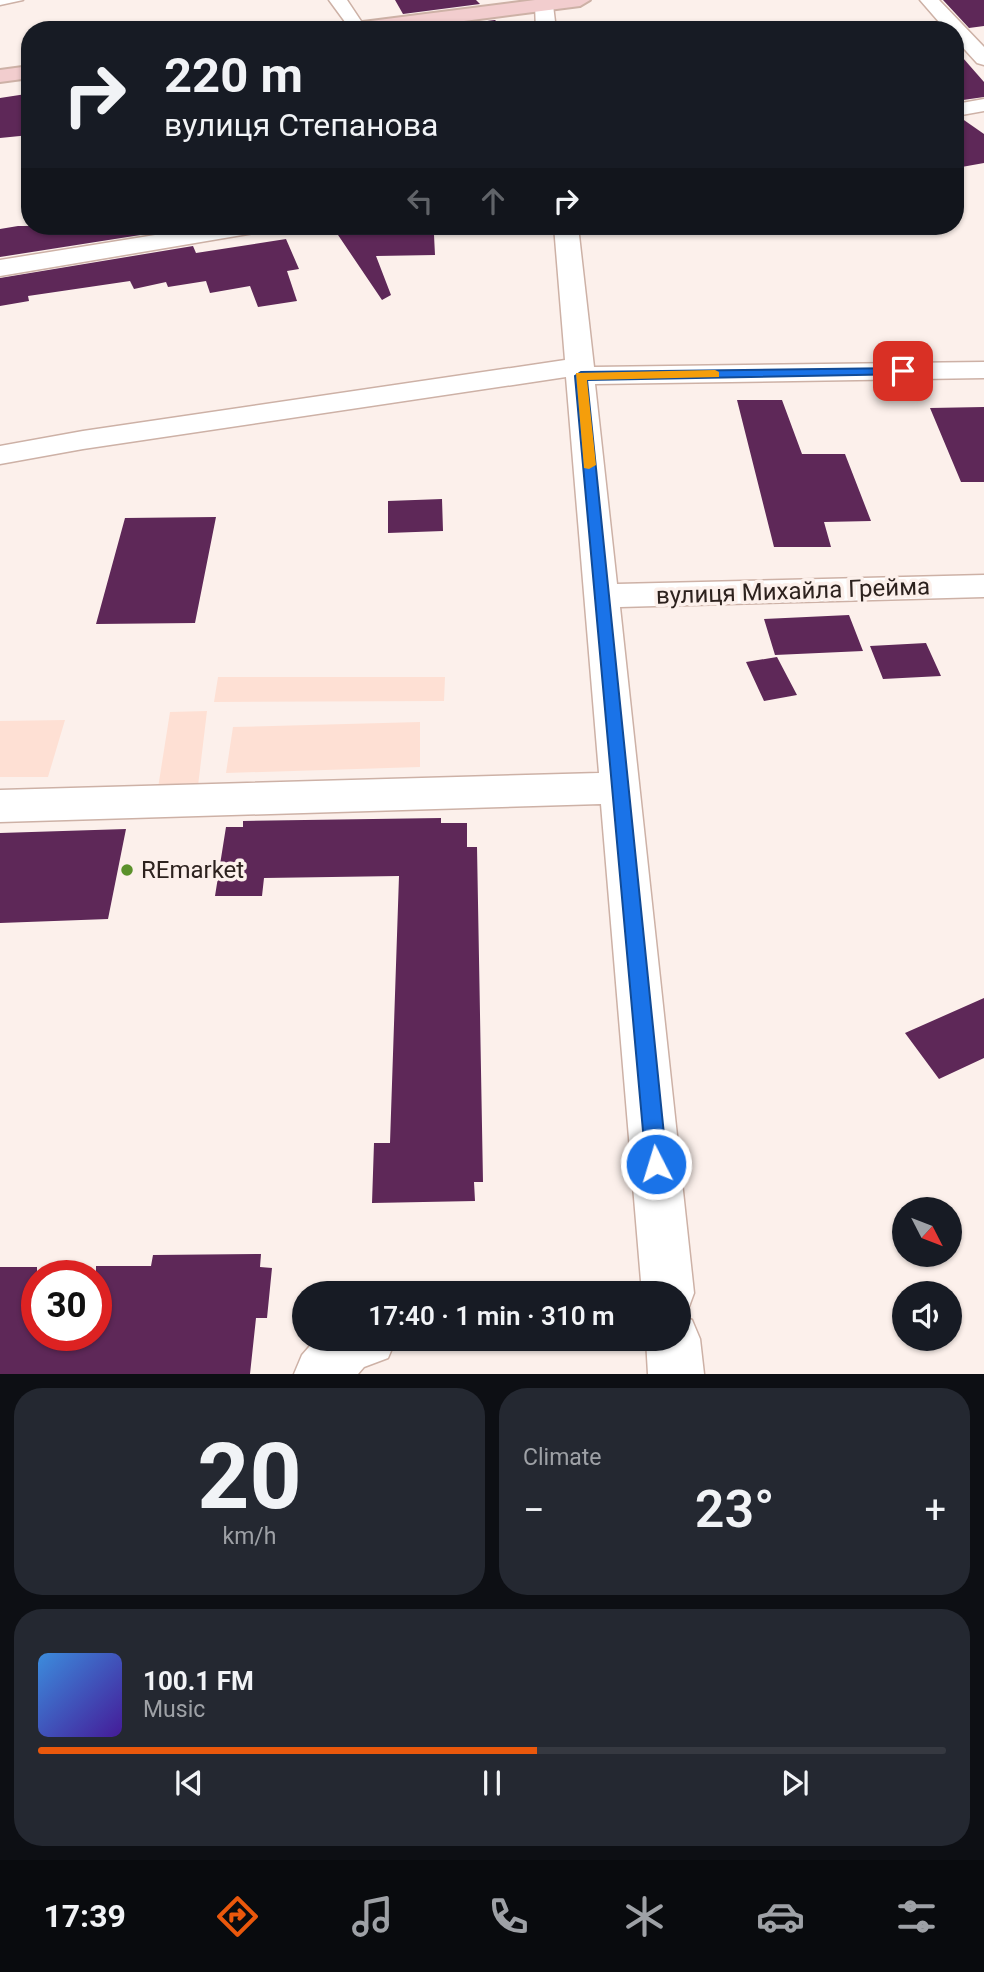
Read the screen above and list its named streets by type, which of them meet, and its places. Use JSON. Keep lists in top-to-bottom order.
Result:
{
  "streets": {
    "street": ["вулиця Михайла Грейма"]
  },
  "places": ["REmarket"],
  "north": "bottom right",
  "page": {
    "turn": ["220 m", "вулиця Степанова"],
    "limit": "30",
    "trip": "17:40 · 1 min · 310 m",
    "tile": [
      ["20", "km/h"],
      "Climate"
    ],
    "heat": ["−", "23°", "+"],
    "song": ["100.1 FM", "Music"],
    "tabs": "17:39"
  }
}
